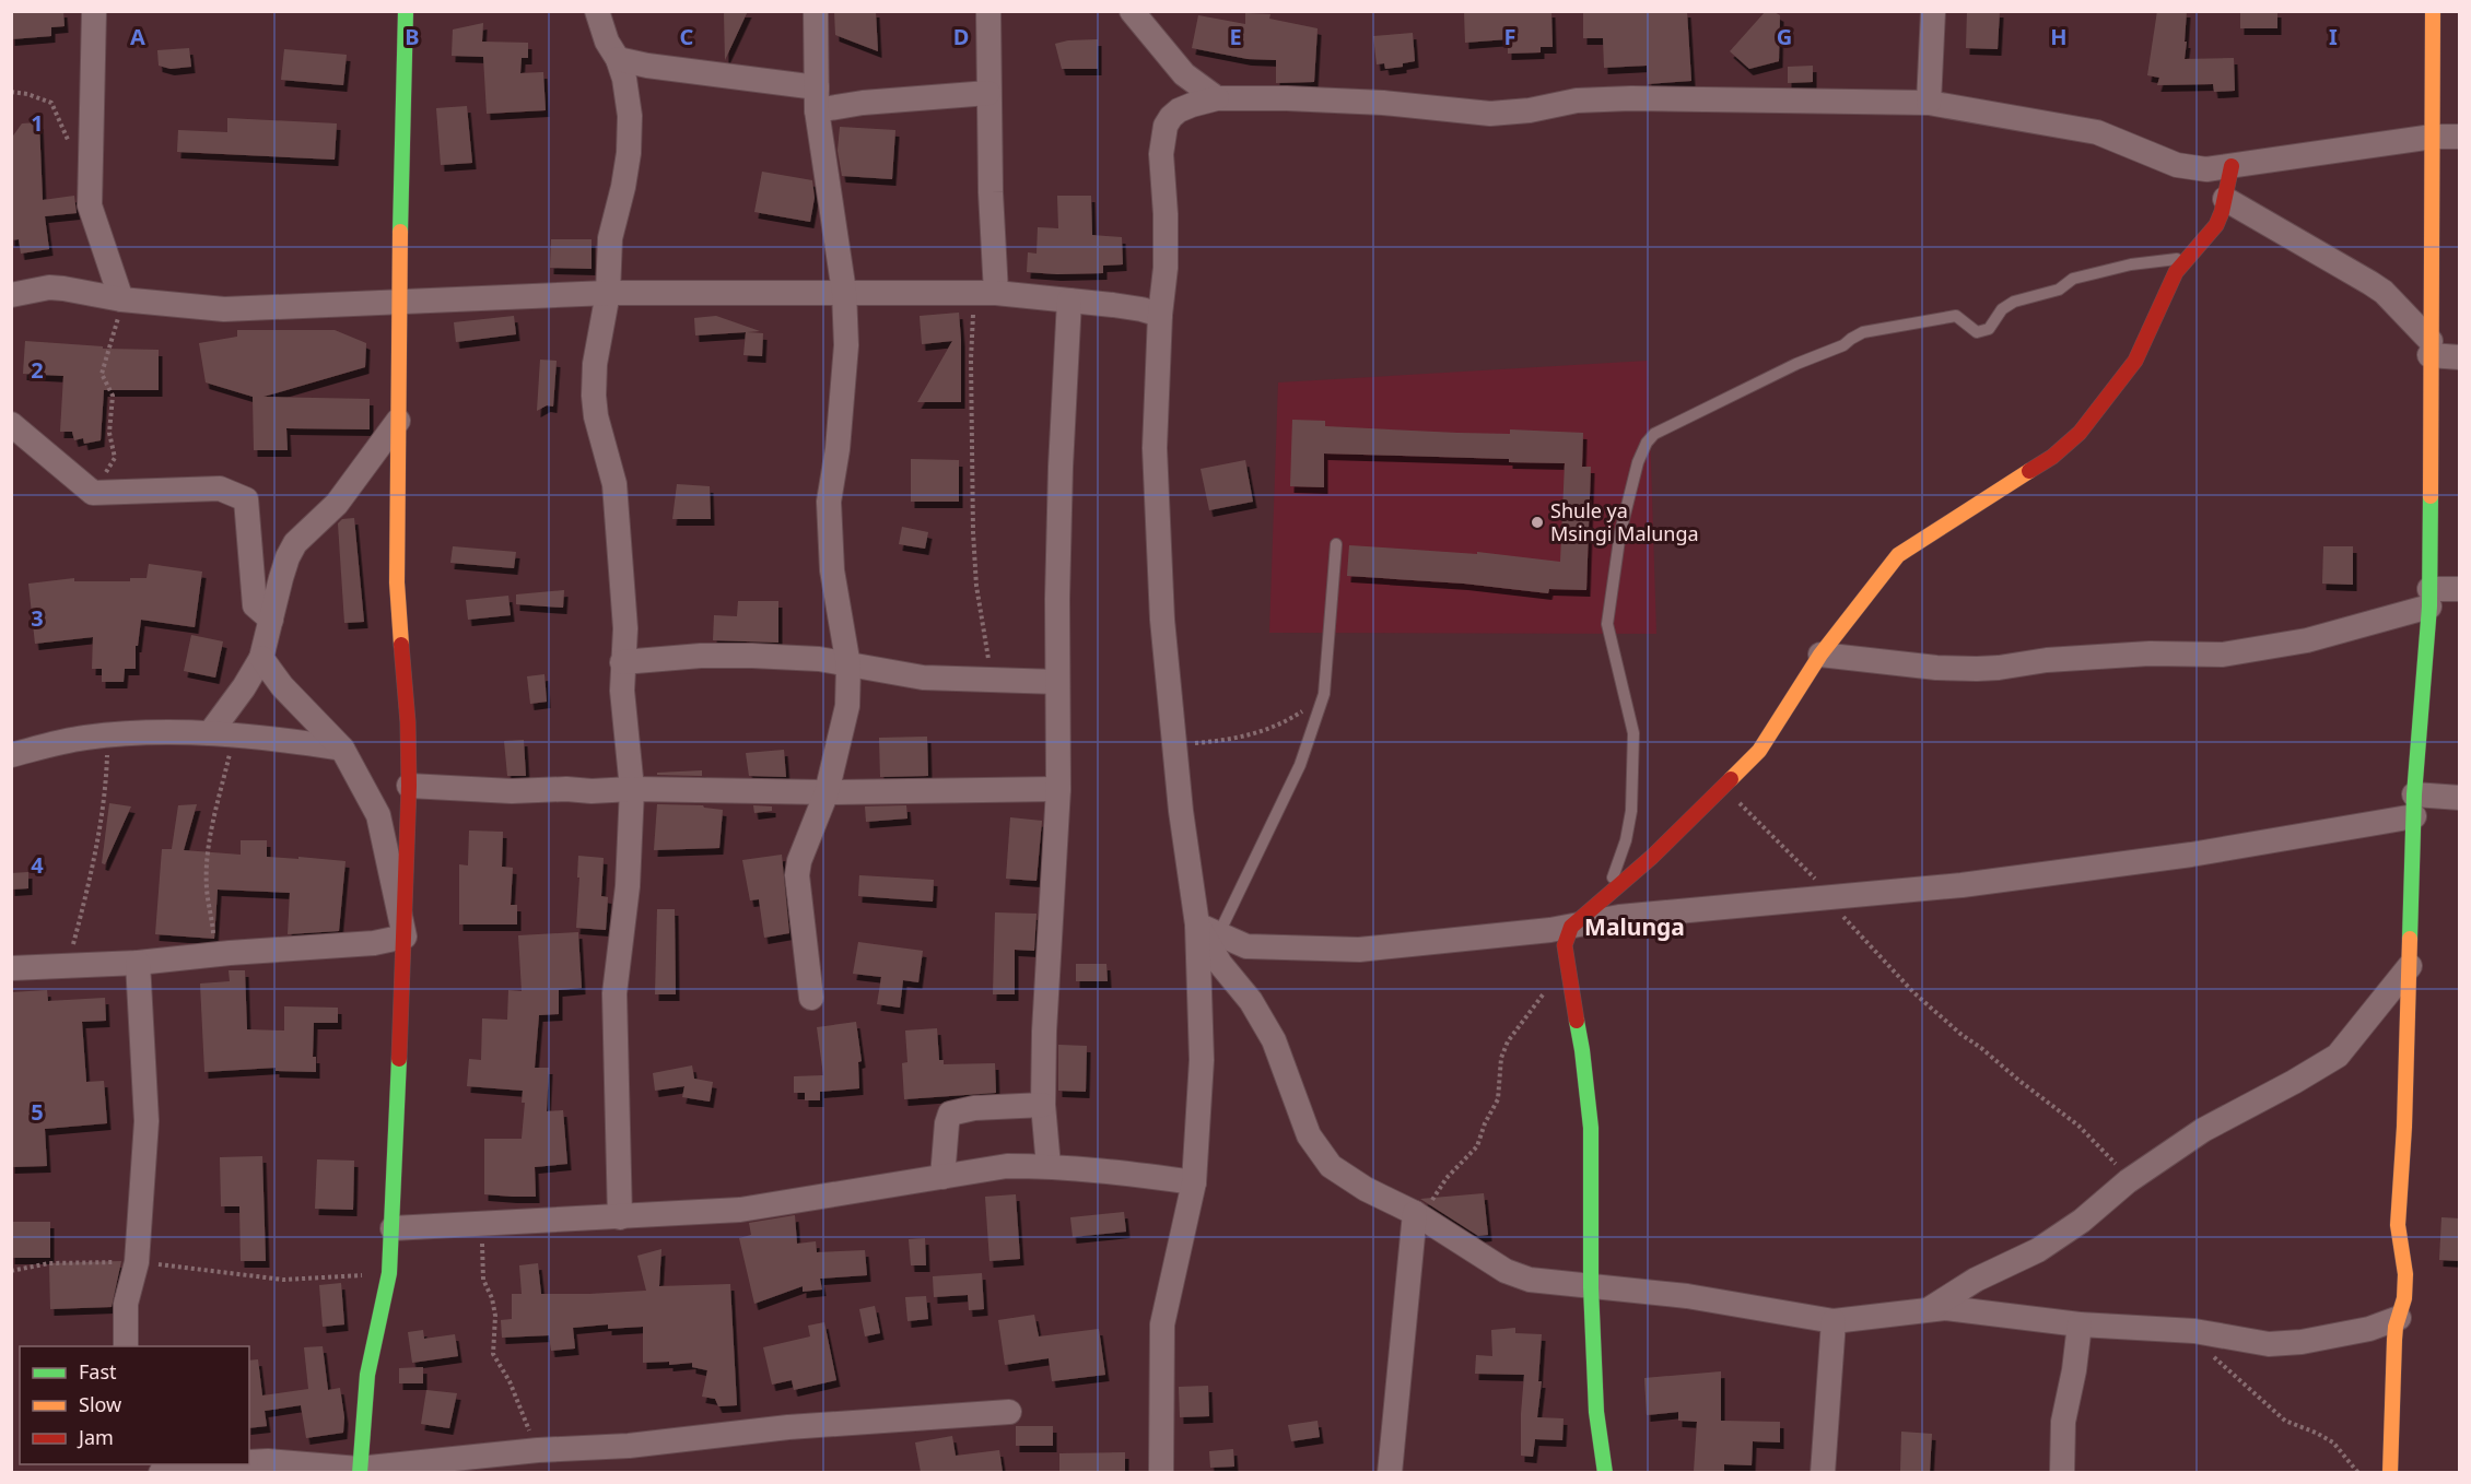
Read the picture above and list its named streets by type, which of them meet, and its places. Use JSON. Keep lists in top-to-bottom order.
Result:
{
  "districts": ["Malunga"],
  "places": ["Shule ya Msingi Malunga"],
  "legend": ["Fast", "Slow", "Jam"],
  "grid": {
    "columns": [
      "A",
      "B",
      "C",
      "D",
      "E",
      "F",
      "G",
      "H",
      "I"
    ],
    "rows": [
      "1",
      "2",
      "3",
      "4",
      "5"
    ]
  }
}
